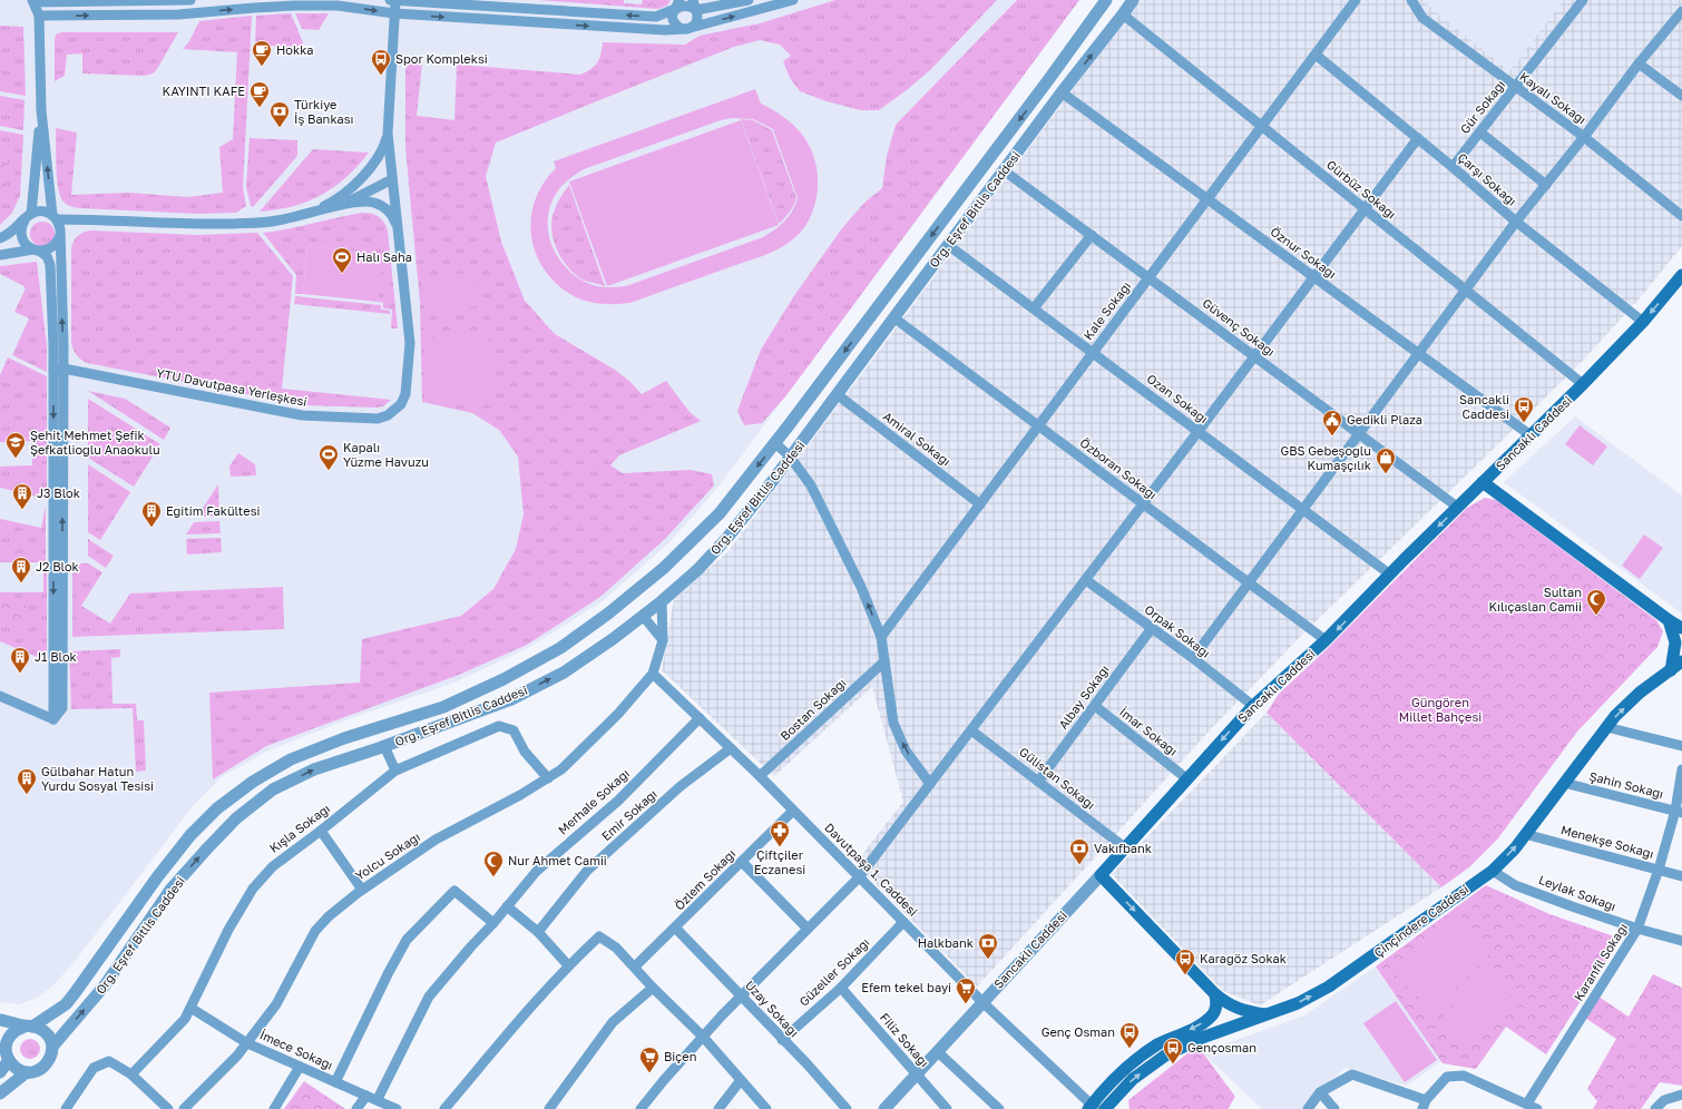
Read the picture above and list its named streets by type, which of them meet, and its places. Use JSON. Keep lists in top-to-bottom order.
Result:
{
  "streets": {
    "main road": ["Sancaklı Caddesi", "Çinçindere Caddesi"],
    "street": [
      "Kayalı Sokağı",
      "Gür Sokağı",
      "Çarşı Sokağı",
      "Gürbüz Sokağı",
      "Org. Eşref Bitlis Caddesi",
      "Öznur Sokağı",
      "Kale Sokağı",
      "Güvenç Sokağı",
      "YTU Davutpasa Yerleşkesi",
      "Ozan Sokağı",
      "Amiral Sokağı",
      "Özboran Sokağı",
      "Orpak Sokağı",
      "Albay Sokağı",
      "Bostan Sokağı",
      "İmar Sokağı",
      "Gülistan Sokağı",
      "Şahin Sokağı",
      "Merhale Sokağı",
      "Emir Sokağı",
      "Kışla Sokağı",
      "Menekşe Sokağı",
      "Yolcu Sokağı",
      "Davutpaşa 1. Caddesi",
      "Özlem Sokağı",
      "Leylak Sokağı",
      "Karanfil Sokağı",
      "Güzeller Sokağı",
      "Uzay Sokağı",
      "Filiz Sokağı",
      "İmece Sokağı"
    ]
  },
  "crossings": [
    ["Kayalı Sokağı", "Gür Sokağı"],
    ["Gür Sokağı", "Çarşı Sokağı"],
    ["Çarşı Sokağı", "Kale Sokağı"],
    ["Çarşı Sokağı", "Sancaklı Caddesi"],
    ["Gürbüz Sokağı", "Org. Eşref Bitlis Caddesi"],
    ["Gürbüz Sokağı", "Kale Sokağı"],
    ["Gürbüz Sokağı", "Sancaklı Caddesi"],
    ["Org. Eşref Bitlis Caddesi", "Öznur Sokağı"],
    ["Org. Eşref Bitlis Caddesi", "Güvenç Sokağı"],
    ["Org. Eşref Bitlis Caddesi", "Ozan Sokağı"],
    ["Org. Eşref Bitlis Caddesi", "Amiral Sokağı"],
    ["Org. Eşref Bitlis Caddesi", "Özboran Sokağı"],
    ["Öznur Sokağı", "Kale Sokağı"],
    ["Öznur Sokağı", "Sancaklı Caddesi"],
    ["Kale Sokağı", "Güvenç Sokağı"],
    ["Kale Sokağı", "Ozan Sokağı"],
    ["Kale Sokağı", "Amiral Sokağı"],
    ["Kale Sokağı", "Özboran Sokağı"],
    ["Güvenç Sokağı", "Sancaklı Caddesi"],
    ["Ozan Sokağı", "Sancaklı Caddesi"],
    ["Sancaklı Caddesi", "Özboran Sokağı"],
    ["Sancaklı Caddesi", "Orpak Sokağı"],
    ["Sancaklı Caddesi", "İmar Sokağı"],
    ["Sancaklı Caddesi", "Gülistan Sokağı"],
    ["Sancaklı Caddesi", "Davutpaşa 1. Caddesi"],
    ["Sancaklı Caddesi", "Filiz Sokağı"],
    ["Orpak Sokağı", "Albay Sokağı"],
    ["Albay Sokağı", "İmar Sokağı"],
    ["Albay Sokağı", "Gülistan Sokağı"],
    ["Bostan Sokağı", "Davutpaşa 1. Caddesi"],
    ["Şahin Sokağı", "Çinçindere Caddesi"],
    ["Şahin Sokağı", "Karanfil Sokağı"],
    ["Merhale Sokağı", "Davutpaşa 1. Caddesi"],
    ["Merhale Sokağı", "İmece Sokağı"],
    ["Emir Sokağı", "Davutpaşa 1. Caddesi"],
    ["Kışla Sokağı", "Yolcu Sokağı"],
    ["Kışla Sokağı", "İmece Sokağı"],
    ["Menekşe Sokağı", "Çinçindere Caddesi"],
    ["Menekşe Sokağı", "Karanfil Sokağı"],
    ["Yolcu Sokağı", "Davutpaşa 1. Caddesi"],
    ["Yolcu Sokağı", "İmece Sokağı"],
    ["Davutpaşa 1. Caddesi", "Özlem Sokağı"],
    ["Davutpaşa 1. Caddesi", "Güzeller Sokağı"],
    ["Özlem Sokağı", "Uzay Sokağı"],
    ["Leylak Sokağı", "Çinçindere Caddesi"],
    ["Leylak Sokağı", "Karanfil Sokağı"],
    ["Güzeller Sokağı", "Uzay Sokağı"],
    ["Güzeller Sokağı", "Filiz Sokağı"]
  ],
  "one_way": ["Çinçindere Caddesi"],
  "parks": ["Güngören Millet Bahçesi"],
  "places": {
    "cafe": ["Hokka", "KAYINTI KAFE"],
    "bus stop": [
      "Spor Kompleksi",
      "Sancakli Caddesi",
      "Karagöz Sokak",
      "Genç Osman",
      "Gençosman"
    ],
    "bank": ["Türkiye İş Bankası", "Vakıfbank", "Halkbank"],
    "sports": ["Halı Saha", "Kapalı Yüzme Havuzu"],
    "public building": ["Gedikli Plaza"],
    "school or university": ["Şehit Mehmet Şefik Şefkatlioğlu Anaokulu"],
    "shop": ["GBS Gebeşoğlu Kumaşçılık"],
    "building": [
      "J3 Blok",
      "Eğitim Fakültesi",
      "J2 Blok",
      "J1 Blok",
      "Gülbahar Hatun Yurdu Sosyal Tesisi"
    ],
    "mosque": ["Sultan Kılıçaslan Camii", "Nur Ahmet Camii"],
    "pharmacy": ["Çiftçiler Eczanesi"],
    "supermarket": ["Efem tekel bayi", "Biçen"]
  }
}
